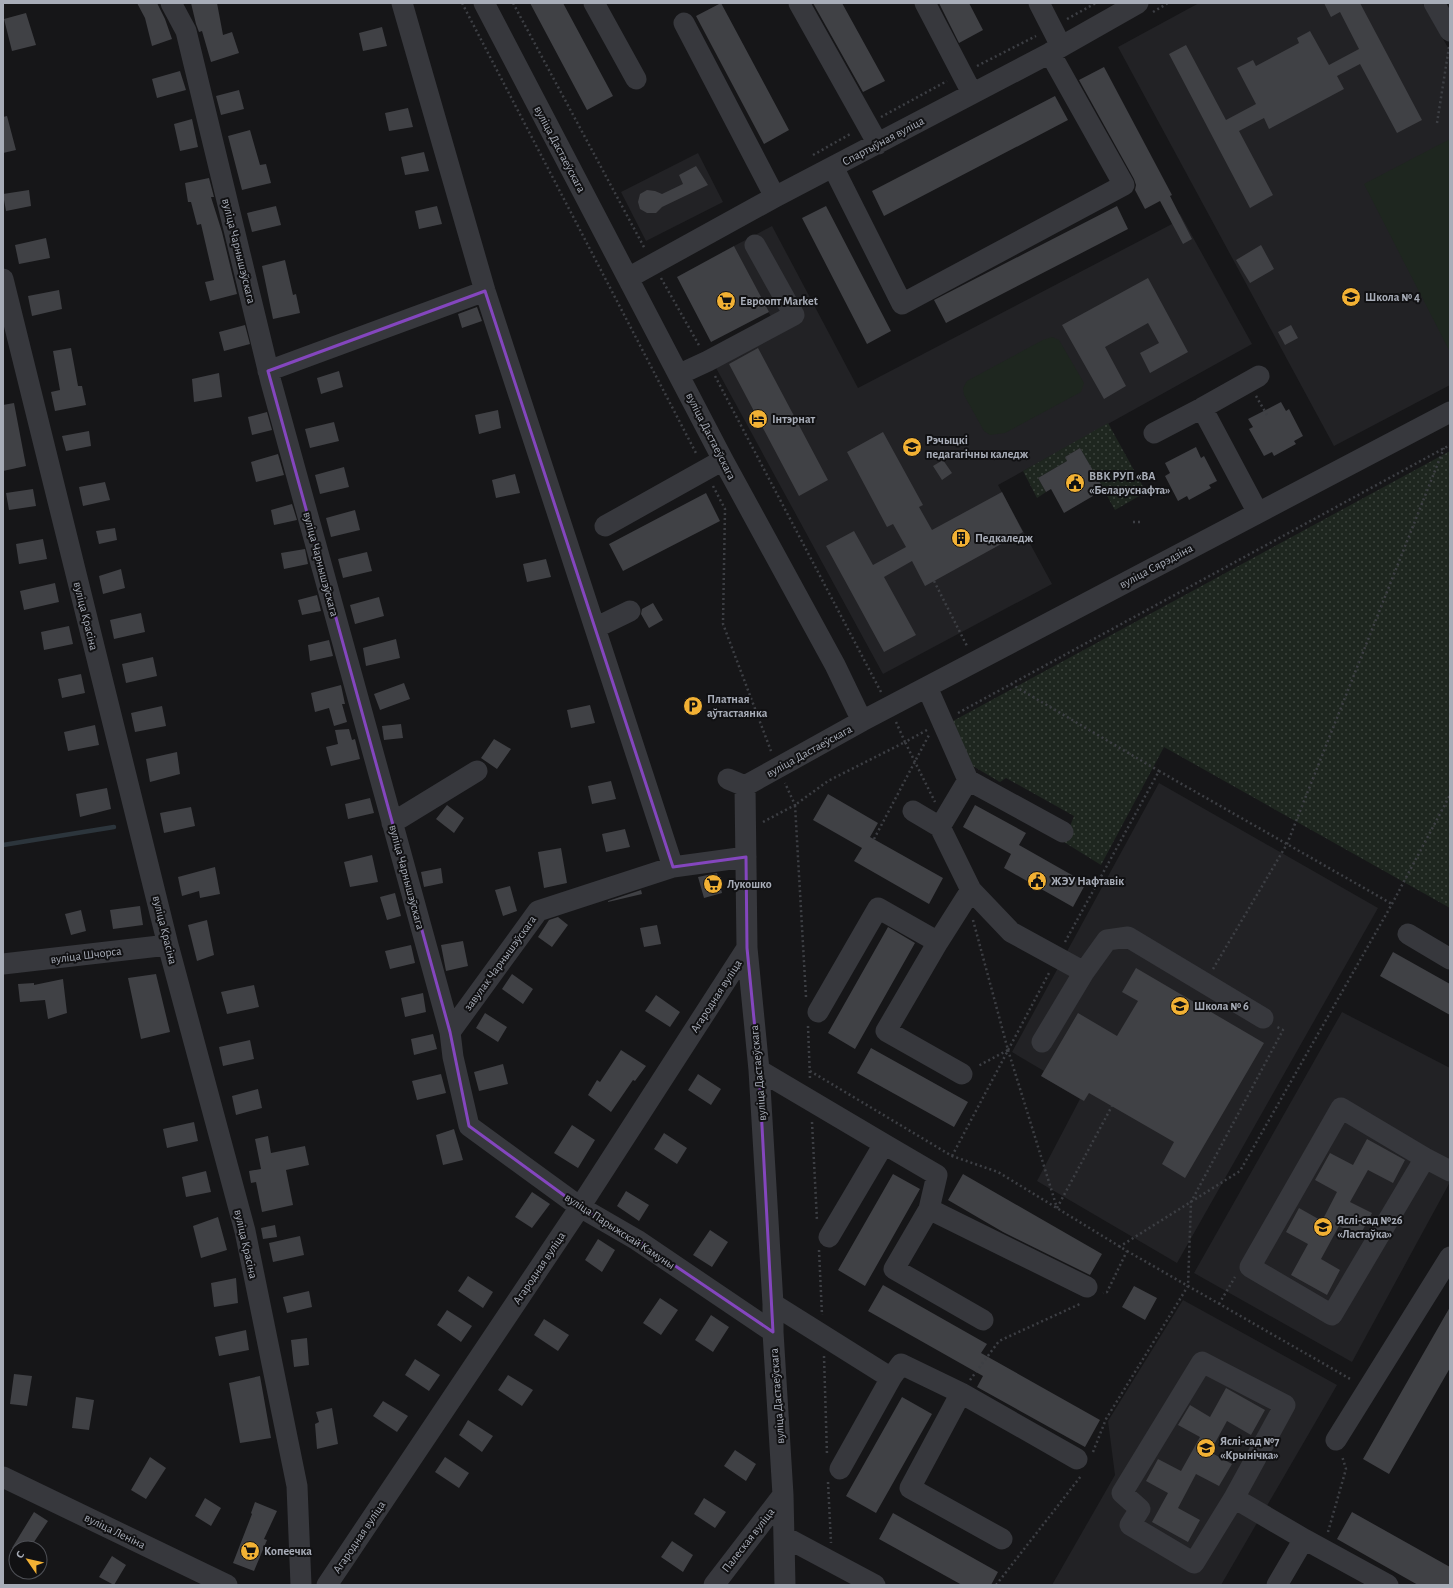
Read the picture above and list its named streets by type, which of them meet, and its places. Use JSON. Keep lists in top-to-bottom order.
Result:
{
  "streets": {
    "street": [
      "Спартыўная вуліца",
      "вуліца Дастаеўскага",
      "вуліца Чарнышэўскага",
      "вуліца Сярэдзіна",
      "вуліца Красіна",
      "вуліца Шчорса",
      "завулак Чарнышэўскага",
      "Агародная вуліца",
      "вуліца Парыжскай Камуны",
      "вуліца Леніна",
      "Палеская вуліца"
    ]
  },
  "crossings": [
    ["Спартыўная вуліца", "вуліца Дастаеўскага"],
    ["вуліца Дастаеўскага", "вуліца Сярэдзіна"],
    ["вуліца Дастаеўскага", "завулак Чарнышэўскага"],
    ["вуліца Дастаеўскага", "Агародная вуліца"],
    ["вуліца Дастаеўскага", "вуліца Парыжскай Камуны"],
    ["вуліца Дастаеўскага", "Палеская вуліца"],
    ["вуліца Чарнышэўскага", "завулак Чарнышэўскага"],
    ["вуліца Чарнышэўскага", "вуліца Парыжскай Камуны"],
    ["вуліца Красіна", "вуліца Шчорса"],
    ["Агародная вуліца", "вуліца Парыжскай Камуны"]
  ],
  "places": {
    "school or university": [
      "Школа № 4",
      "Рэчыцкі педагагічны каледж",
      "Школа № 6",
      "Яслі-сад №26 «Ластаўка»",
      "Яслі-сад №7 «Крынічка»"
    ],
    "supermarket": ["Евроопт Market", "Лукошко", "Копеечка"],
    "hotel": ["Інтэрнат"],
    "public building": ["ВВК РУП «ВА «Беларуснафта»", "ЖЭУ Нафтавік"],
    "building": ["Педкаледж"],
    "parking": ["Платная аўтастаянка"]
  },
  "north": "top left"
}
